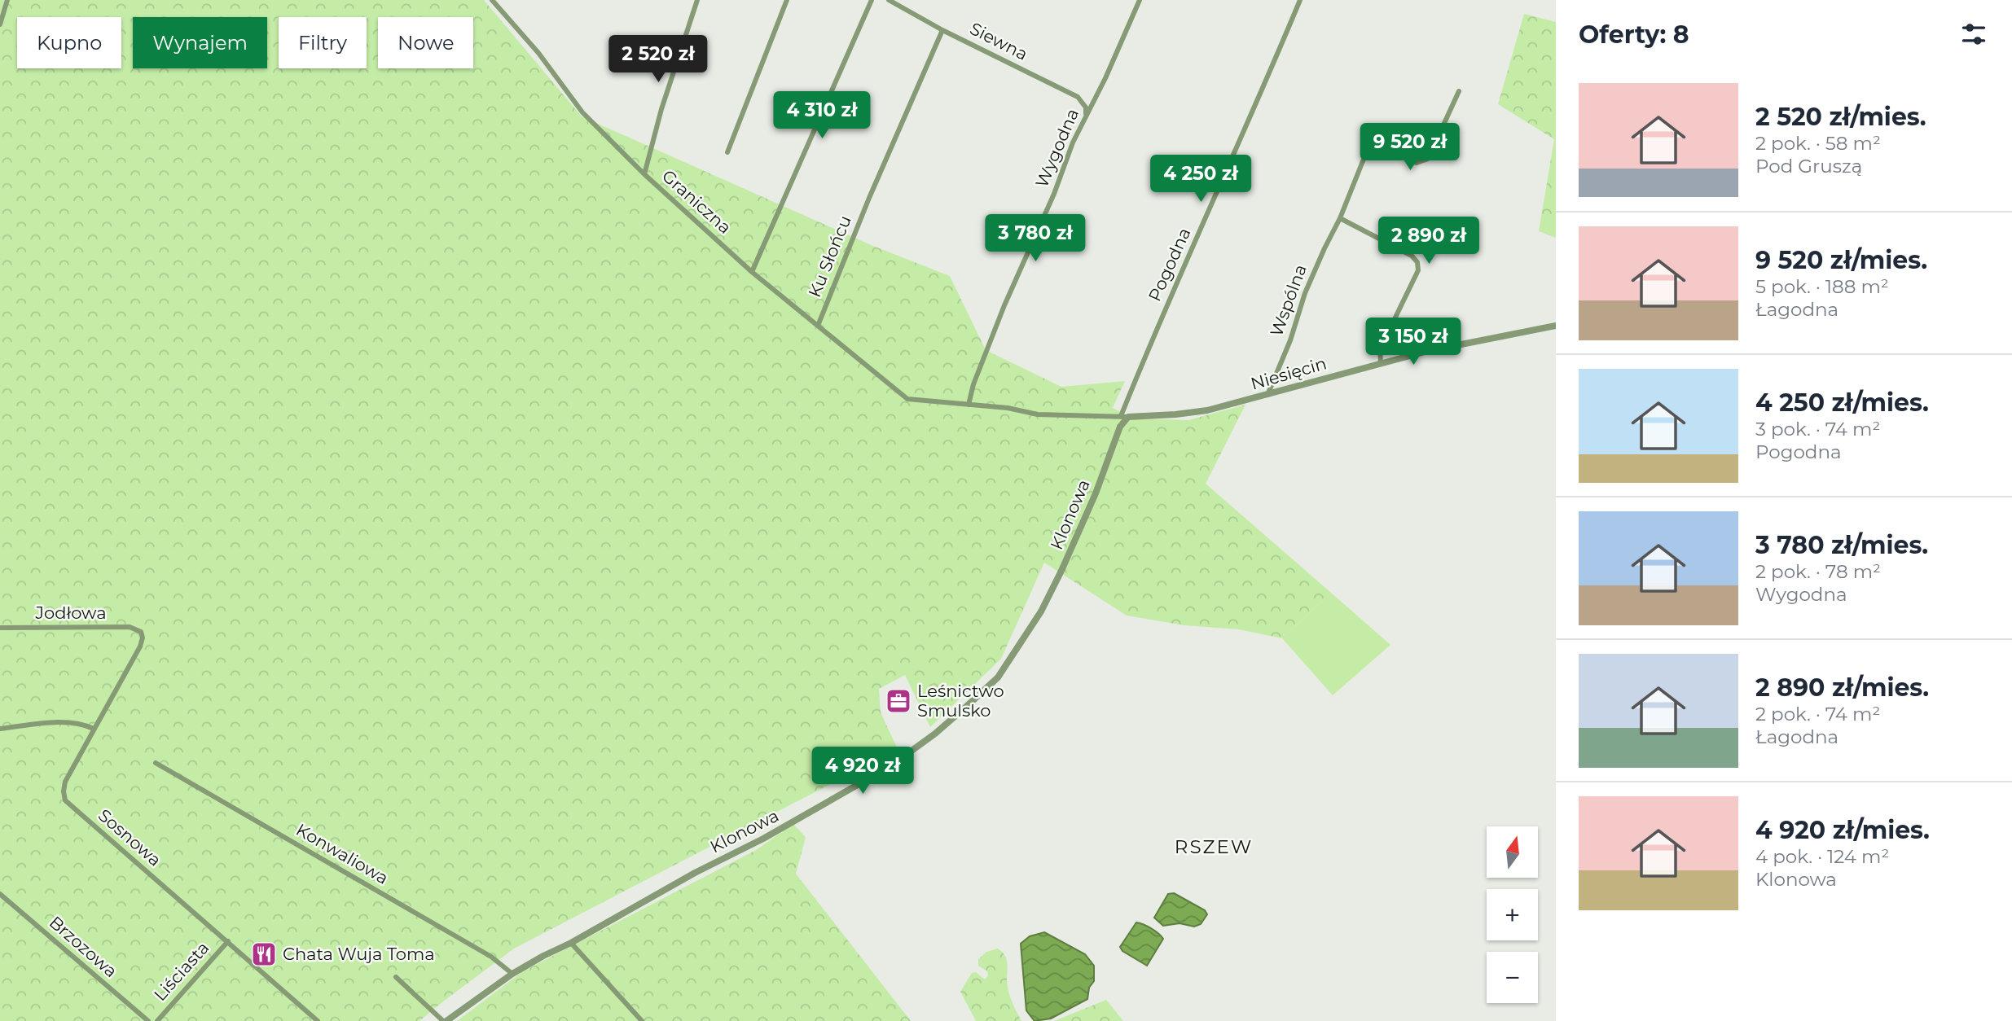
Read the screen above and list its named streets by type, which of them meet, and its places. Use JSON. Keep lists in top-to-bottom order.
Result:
{
  "streets": {
    "street": [
      "Siewna",
      "Wygodna",
      "Graniczna",
      "Ku Słońcu",
      "Pogodna",
      "Wspólna",
      "Niesięcin",
      "Klonowa",
      "Jodłowa",
      "Sosnowa",
      "Konwaliowa",
      "Brzozowa",
      "Liściasta"
    ]
  },
  "crossings": [
    ["Siewna", "Wygodna"],
    ["Siewna", "Ku Słońcu"],
    ["Wygodna", "Graniczna"],
    ["Graniczna", "Ku Słońcu"],
    ["Pogodna", "Niesięcin"],
    ["Pogodna", "Klonowa"],
    ["Wspólna", "Niesięcin"],
    ["Niesięcin", "Klonowa"],
    ["Klonowa", "Konwaliowa"],
    ["Jodłowa", "Sosnowa"],
    ["Sosnowa", "Liściasta"]
  ],
  "districts": ["RSZEW"],
  "places": {
    "office": ["Leśnictwo Smulsko"],
    "restaurant": ["Chata Wuja Toma"]
  },
  "north": "top",
  "page": {
    "heading": "Oferty: 8",
    "chip": [
      "Kupno",
      "Wynajem",
      "Filtry",
      "Nowe"
    ],
    "price": [
      "2 520 zł",
      "4 310 zł",
      "9 520 zł",
      "4 250 zł",
      "3 780 zł",
      "2 890 zł",
      "3 150 zł",
      "4 920 zł"
    ],
    "list": [
      {
        "name": "2 520 zł/mies.",
        "note": "2 pok. · 58 m² · Pod Gruszą"
      },
      {
        "name": "9 520 zł/mies.",
        "note": "5 pok. · 188 m² · Łagodna"
      },
      {
        "name": "4 250 zł/mies.",
        "note": "3 pok. · 74 m² · Pogodna"
      },
      {
        "name": "3 780 zł/mies.",
        "note": "2 pok. · 78 m² · Wygodna"
      },
      {
        "name": "2 890 zł/mies.",
        "note": "2 pok. · 74 m² · Łagodna"
      },
      {
        "name": "4 920 zł/mies.",
        "note": "4 pok. · 124 m² · Klonowa"
      }
    ],
    "map_buttons": ["+", "−"]
  }
}
